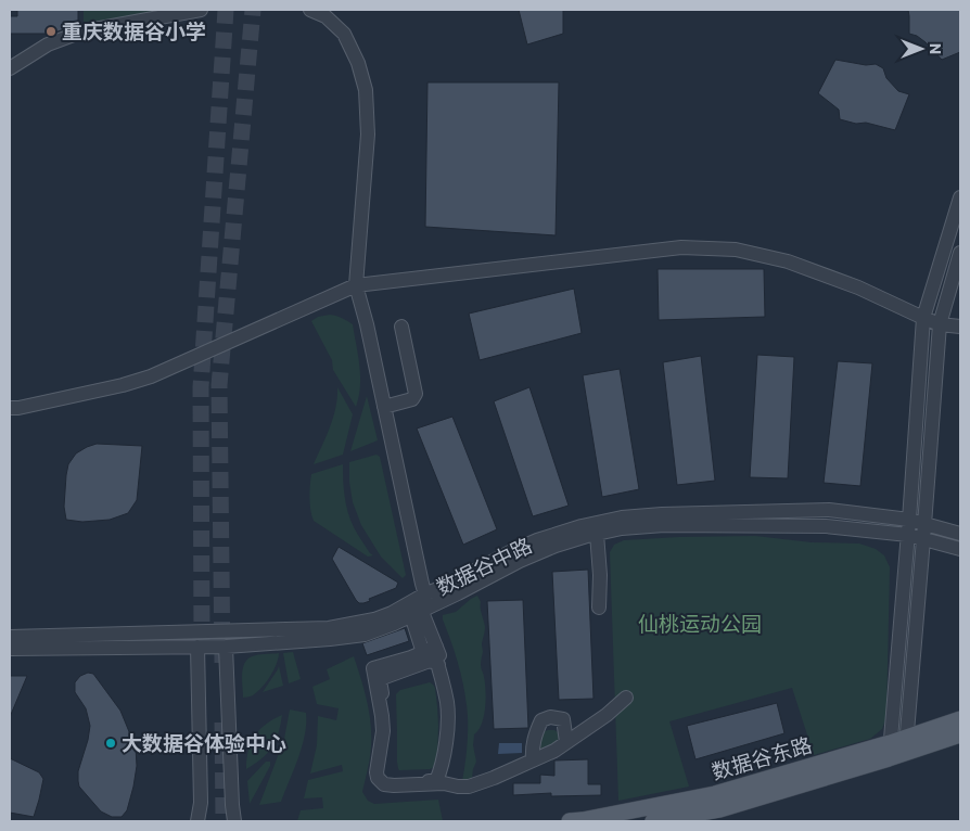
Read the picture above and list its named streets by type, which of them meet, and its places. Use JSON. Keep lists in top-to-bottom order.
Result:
{
  "streets": {
    "main road": ["数据谷东路"],
    "street": ["数据谷中路"]
  },
  "parks": ["仙桃运动公园"],
  "places": ["重庆数据谷小学", "大数据谷体验中心"],
  "north": "right"
}
